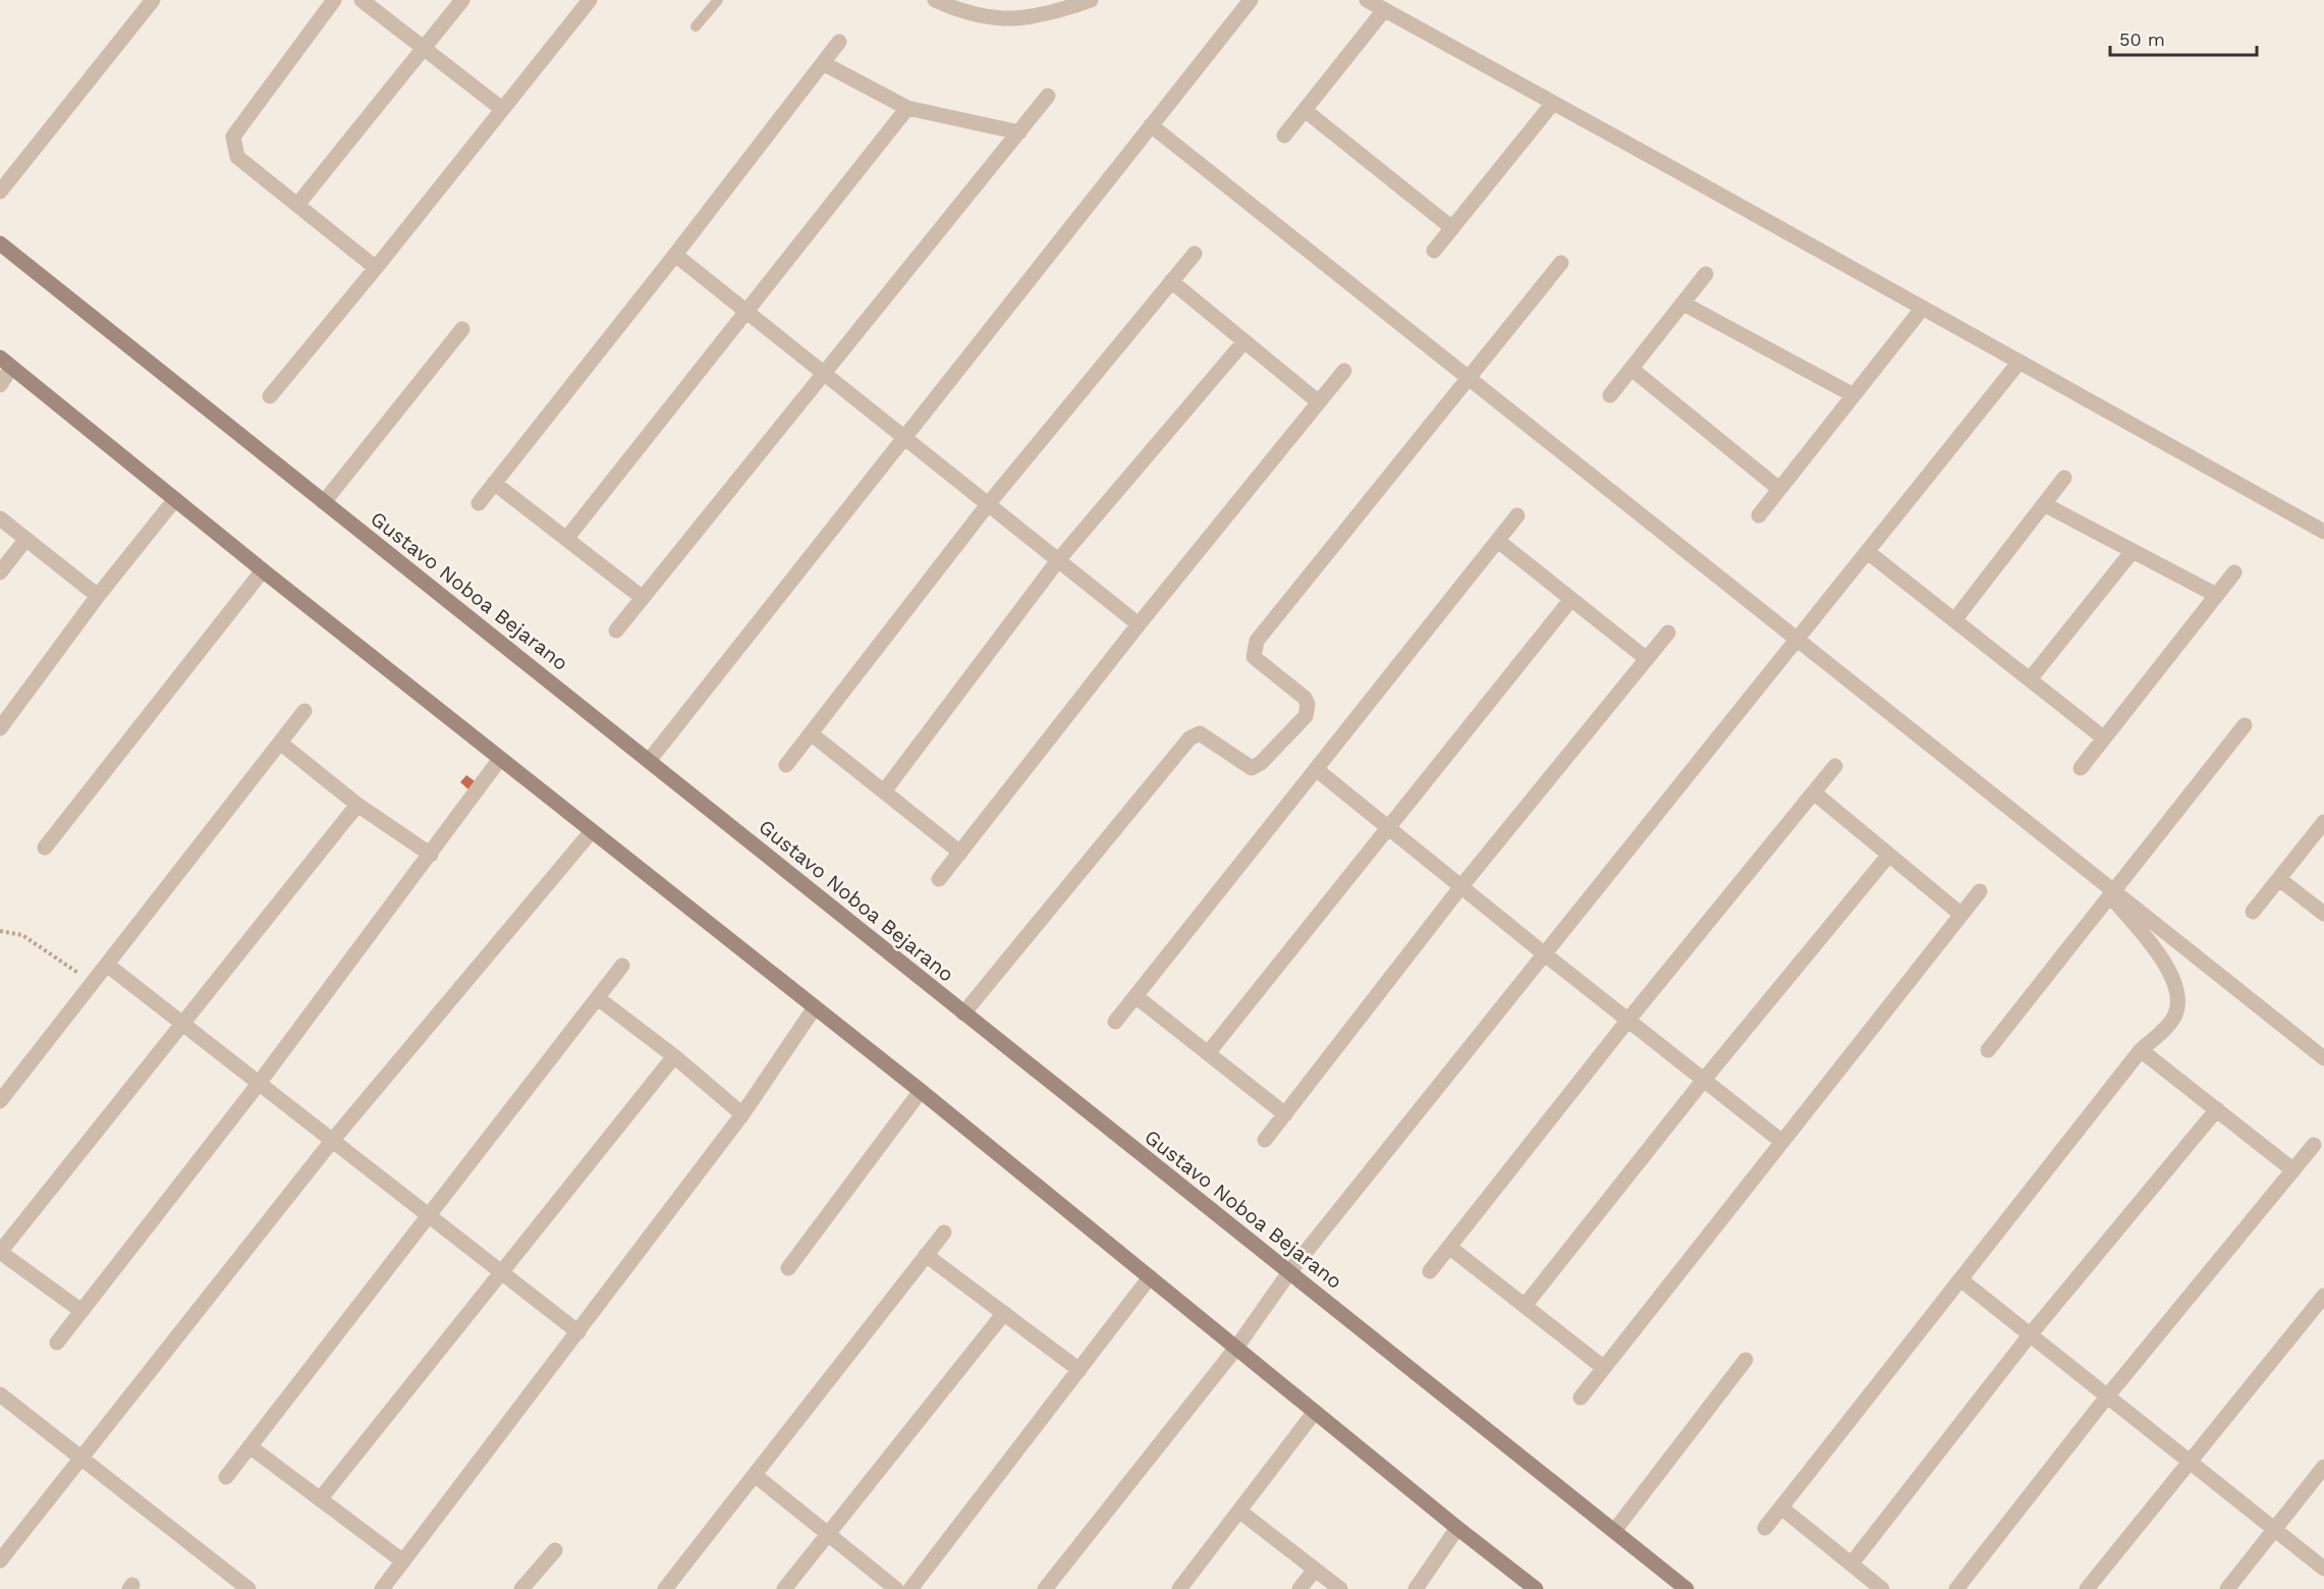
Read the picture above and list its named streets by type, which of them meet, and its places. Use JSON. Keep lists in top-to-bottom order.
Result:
{
  "streets": {
    "street": ["Gustavo Noboa Bejarano"]
  },
  "scale_bar": "50 m"
}
